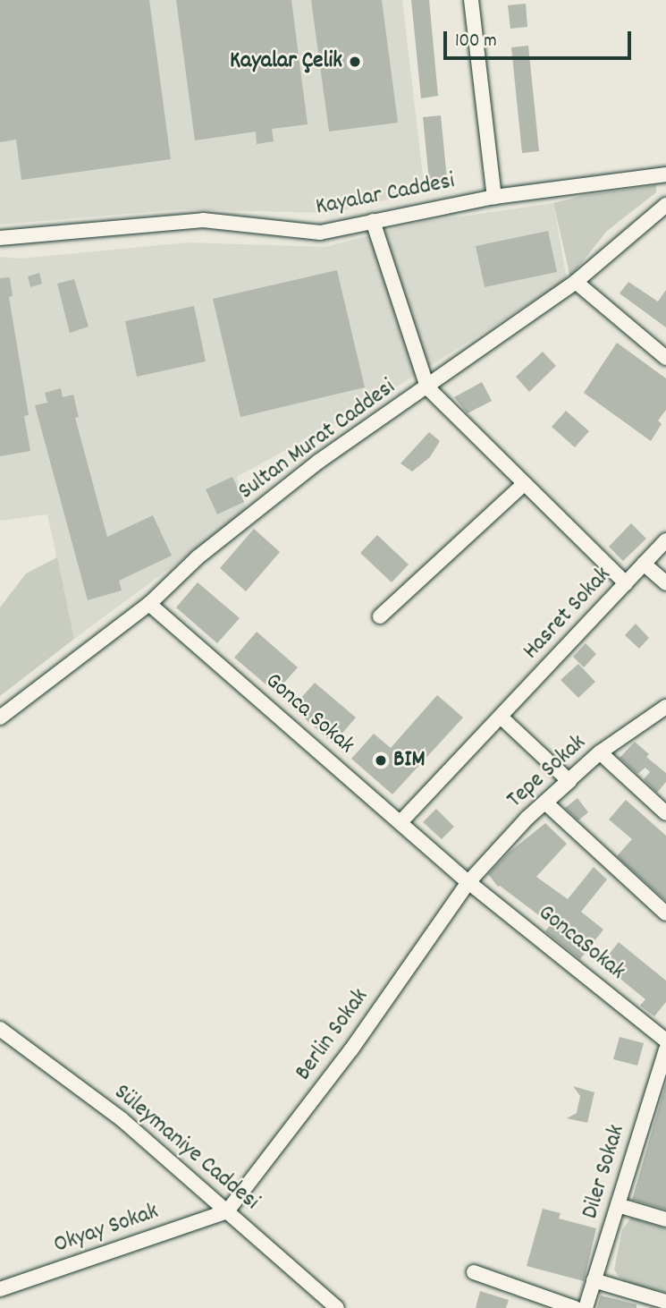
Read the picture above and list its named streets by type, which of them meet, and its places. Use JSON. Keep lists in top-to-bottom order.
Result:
{
  "streets": {
    "street": [
      "Kayalar Caddesi",
      "Sultan Murat Caddesi",
      "Hasret Sokak",
      "Gonca Sokak",
      "Tepe Sokak",
      "GoncaSokak",
      "Berlin Sokak",
      "Süleymaniye Caddesi",
      "Diler Sokak",
      "Okyay Sokak"
    ]
  },
  "crossings": [
    ["Sultan Murat Caddesi", "Gonca Sokak"],
    ["Hasret Sokak", "Gonca Sokak"],
    ["Gonca Sokak", "Tepe Sokak"],
    ["Gonca Sokak", "GoncaSokak"],
    ["Gonca Sokak", "Berlin Sokak"],
    ["Tepe Sokak", "GoncaSokak"],
    ["Tepe Sokak", "Berlin Sokak"],
    ["GoncaSokak", "Berlin Sokak"],
    ["Berlin Sokak", "Süleymaniye Caddesi"],
    ["Berlin Sokak", "Okyay Sokak"],
    ["Süleymaniye Caddesi", "Okyay Sokak"]
  ],
  "places": ["Kayalar Çelik", "BIM"],
  "scale_bar": "100 m"
}
